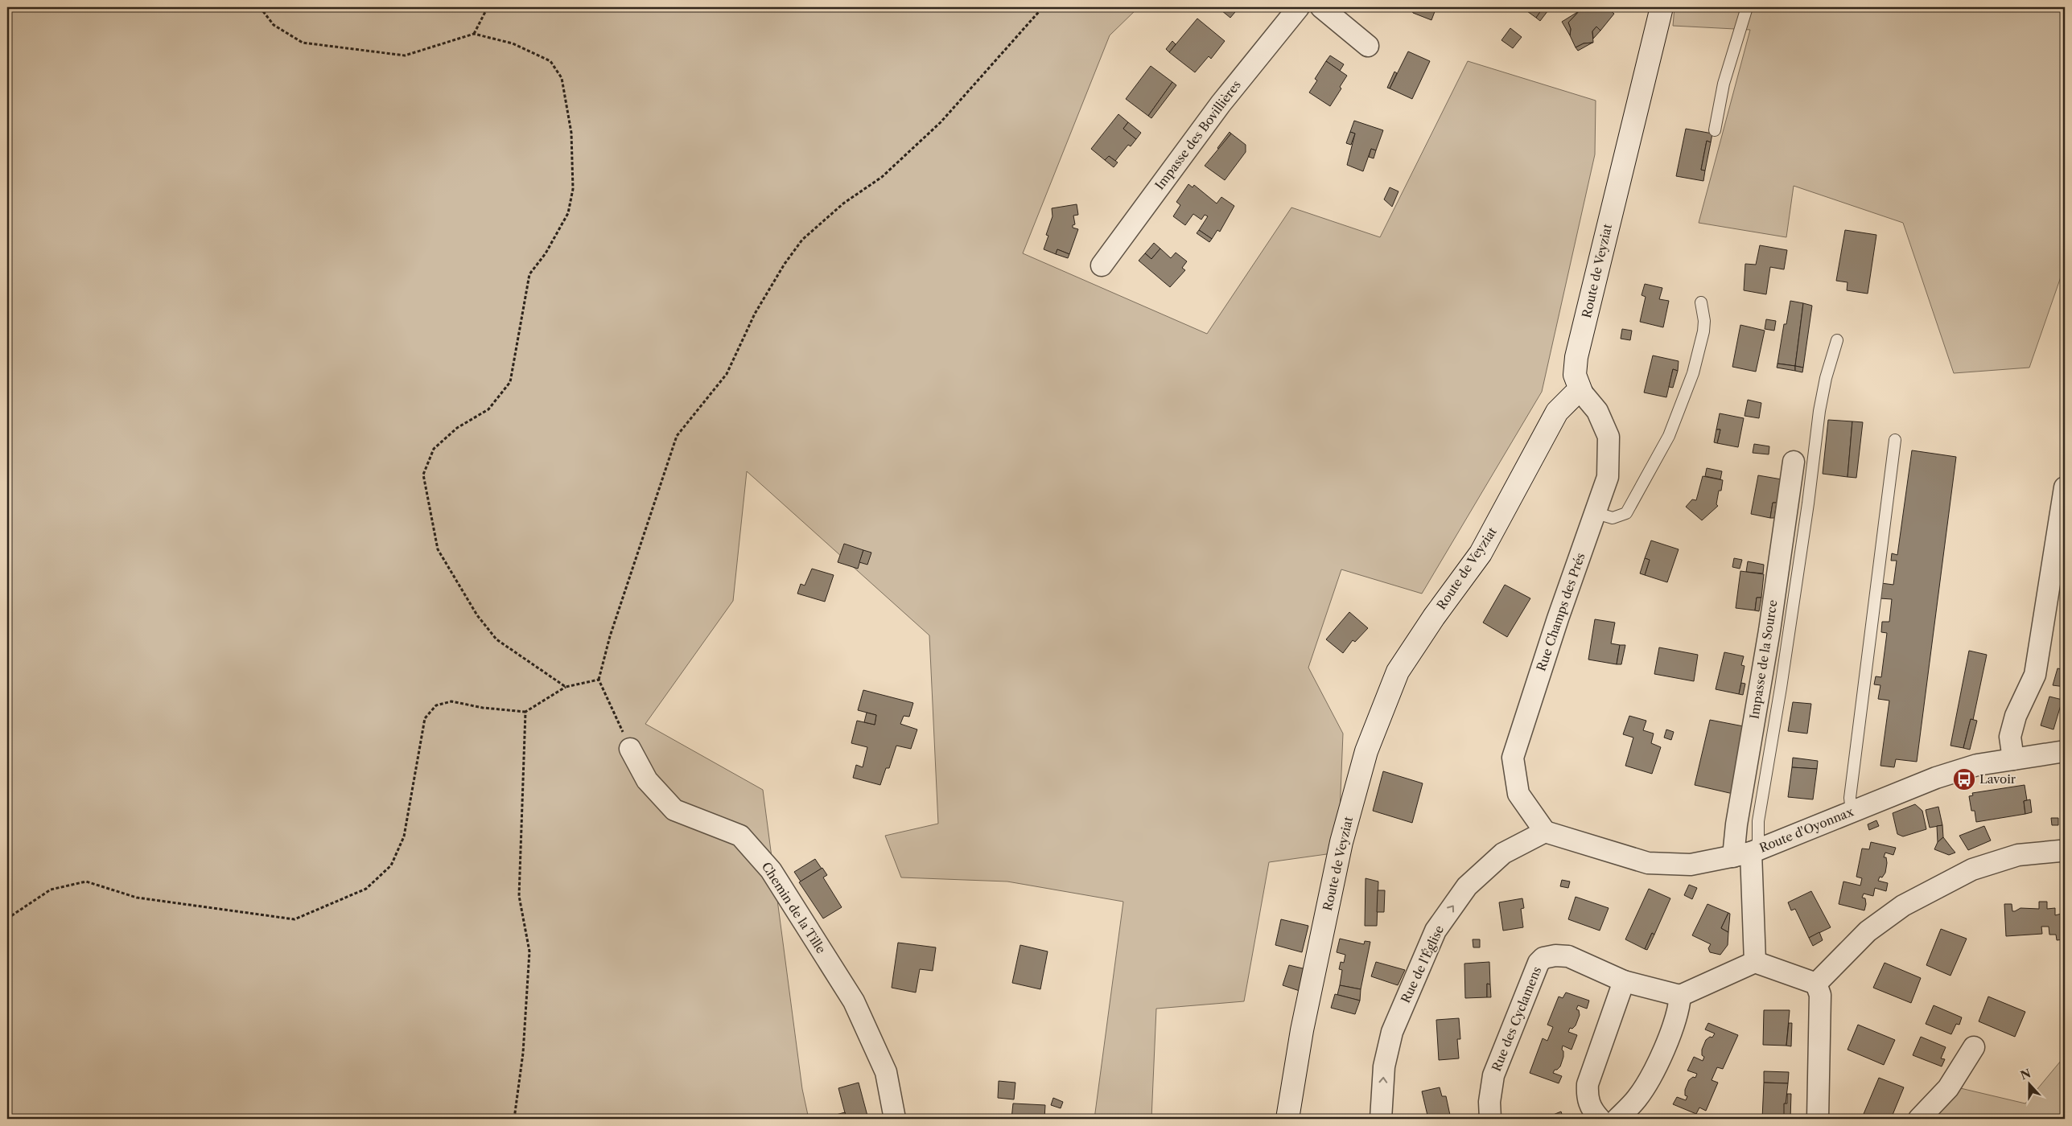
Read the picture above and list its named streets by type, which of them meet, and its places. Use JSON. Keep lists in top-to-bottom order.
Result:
{
  "streets": {
    "street": [
      "Impasse des Bovillières",
      "Route de Veyziat",
      "Rue Champs des Prés",
      "Impasse de la Source",
      "Route d'Oyonnax",
      "Chemin de la Tille",
      "Rue de l'Église",
      "Rue des Cyclamens"
    ]
  },
  "crossings": [
    ["Route de Veyziat", "Rue Champs des Prés"],
    ["Rue Champs des Prés", "Route d'Oyonnax"],
    ["Rue Champs des Prés", "Rue de l'Église"],
    ["Impasse de la Source", "Route d'Oyonnax"],
    ["Route d'Oyonnax", "Rue de l'Église"]
  ],
  "one_way": ["Rue de l'Église"],
  "places": {
    "bus stop": ["Lavoir"]
  },
  "north": "top"
}
